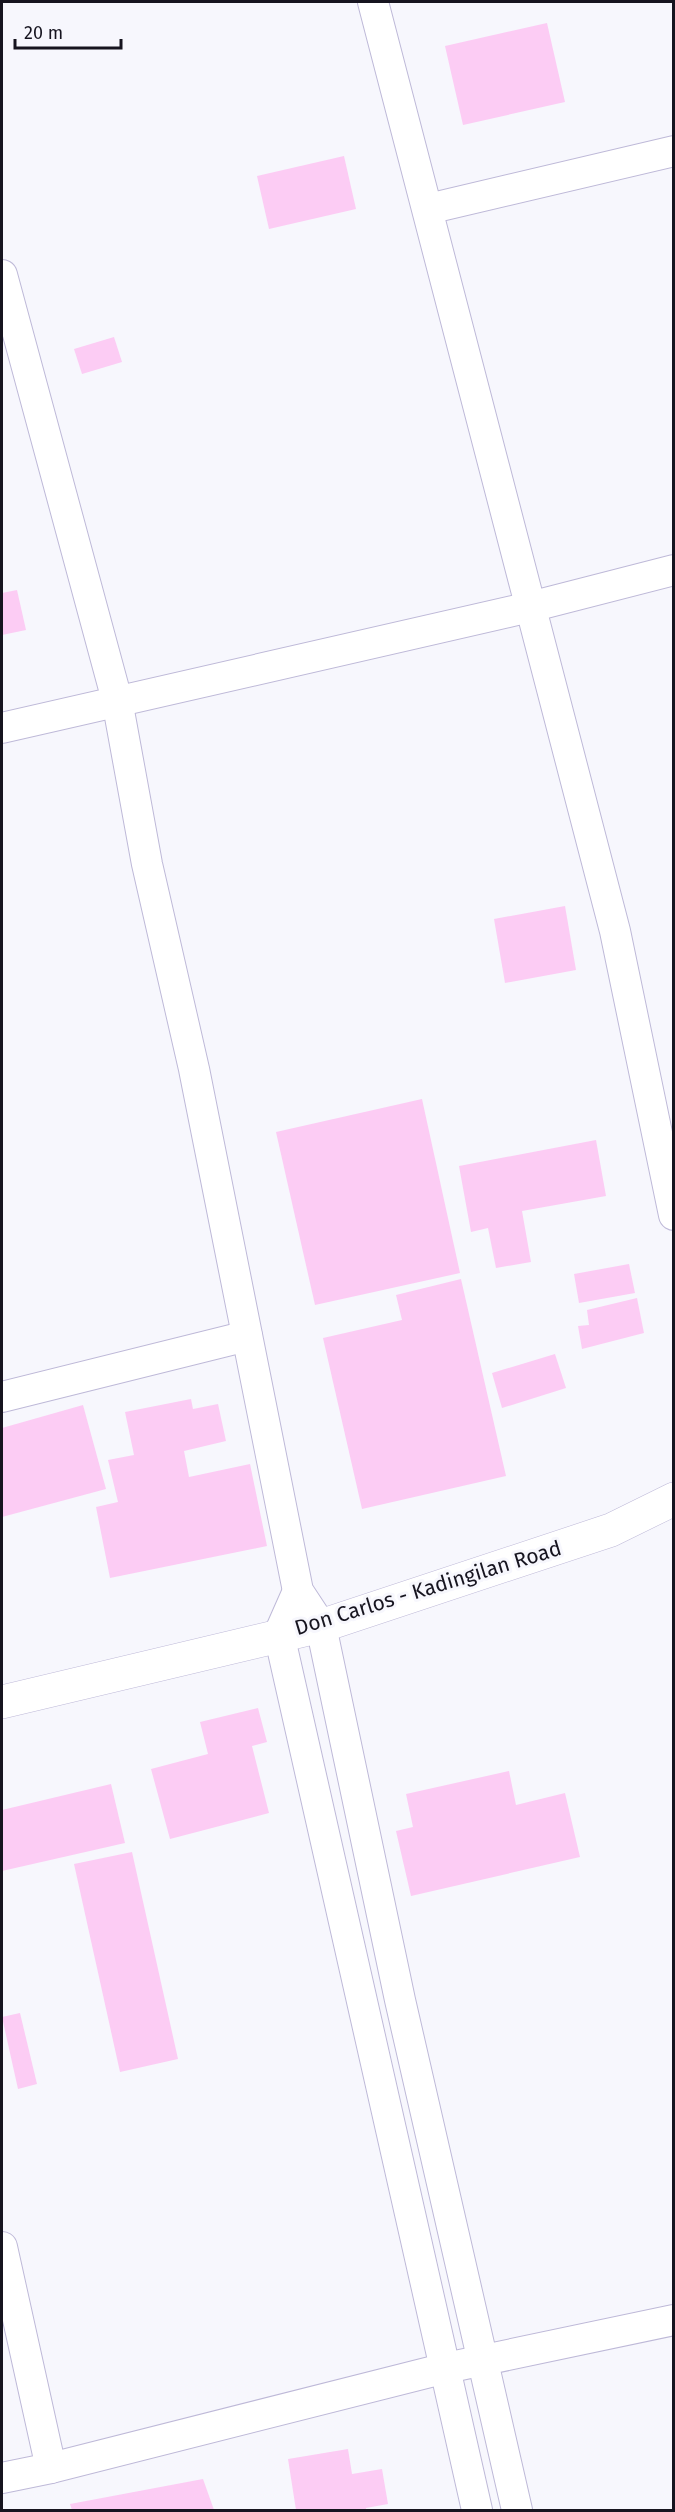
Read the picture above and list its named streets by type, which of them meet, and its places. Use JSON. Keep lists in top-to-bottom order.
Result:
{
  "streets": {
    "main road": ["Don Carlos - Kadingilan Road"]
  },
  "scale_bar": "20 m"
}
